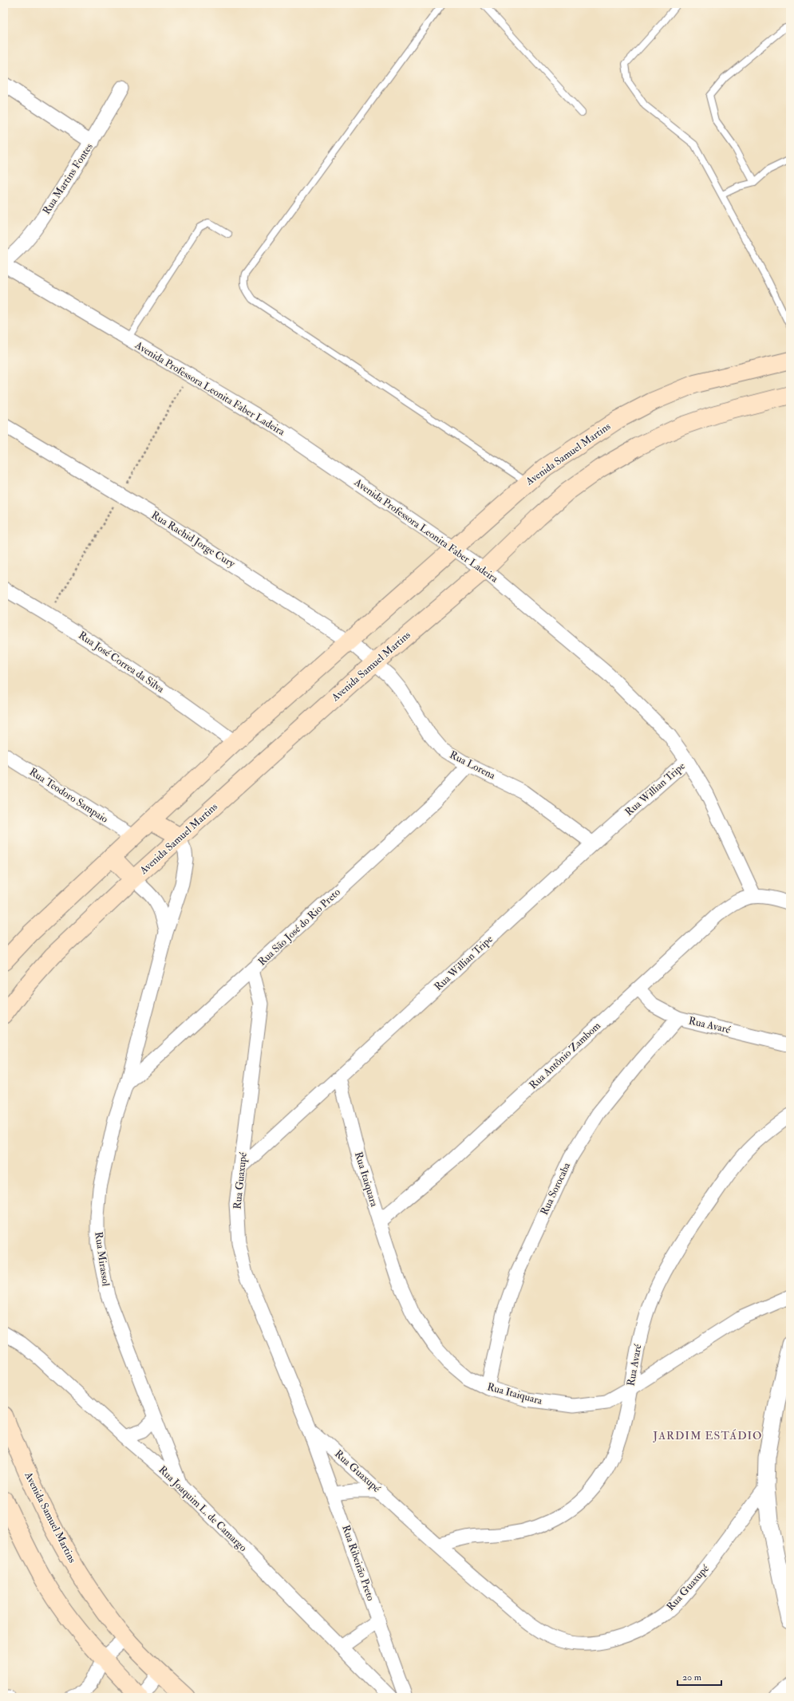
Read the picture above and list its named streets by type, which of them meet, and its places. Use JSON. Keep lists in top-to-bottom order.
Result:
{
  "streets": {
    "main road": ["Avenida Samuel Martins"],
    "street": [
      "Rua Martins Fontes",
      "Avenida Professora Leonita Faber Ladeira",
      "Rua Rachid Jorge Cury",
      "Rua José Correa da Silva",
      "Rua Lorena",
      "Rua Willian Tripe",
      "Rua Teodoro Sampaio",
      "Rua São José do Rio Preto",
      "Rua Avaré",
      "Rua Antônio Zambom",
      "Rua Itaiquara",
      "Rua Guaxupé",
      "Rua Sorocaba",
      "Rua Mirassol",
      "Rua Joaquim L. de Camargo",
      "Rua Ribeirão Preto"
    ]
  },
  "crossings": [
    ["Avenida Professora Leonita Faber Ladeira", "Avenida Samuel Martins"],
    ["Avenida Professora Leonita Faber Ladeira", "Rua Willian Tripe"],
    ["Avenida Professora Leonita Faber Ladeira", "Rua Antônio Zambom"],
    ["Avenida Samuel Martins", "Rua Rachid Jorge Cury"],
    ["Avenida Samuel Martins", "Rua José Correa da Silva"],
    ["Avenida Samuel Martins", "Rua Lorena"],
    ["Avenida Samuel Martins", "Rua Teodoro Sampaio"],
    ["Avenida Samuel Martins", "Rua Mirassol"],
    ["Rua Rachid Jorge Cury", "Rua Lorena"],
    ["Rua Lorena", "Rua Willian Tripe"],
    ["Rua Lorena", "Rua São José do Rio Preto"],
    ["Rua Willian Tripe", "Rua Itaiquara"],
    ["Rua Willian Tripe", "Rua Guaxupé"],
    ["Rua São José do Rio Preto", "Rua Guaxupé"],
    ["Rua São José do Rio Preto", "Rua Mirassol"],
    ["Rua Avaré", "Rua Antônio Zambom"],
    ["Rua Avaré", "Rua Itaiquara"],
    ["Rua Avaré", "Rua Guaxupé"],
    ["Rua Avaré", "Rua Sorocaba"],
    ["Rua Antônio Zambom", "Rua Itaiquara"],
    ["Rua Itaiquara", "Rua Sorocaba"],
    ["Rua Guaxupé", "Rua Ribeirão Preto"],
    ["Rua Mirassol", "Rua Joaquim L. de Camargo"]
  ],
  "districts": ["JARDIM ESTÁDIO"],
  "scale_bar": "20 m"
}
